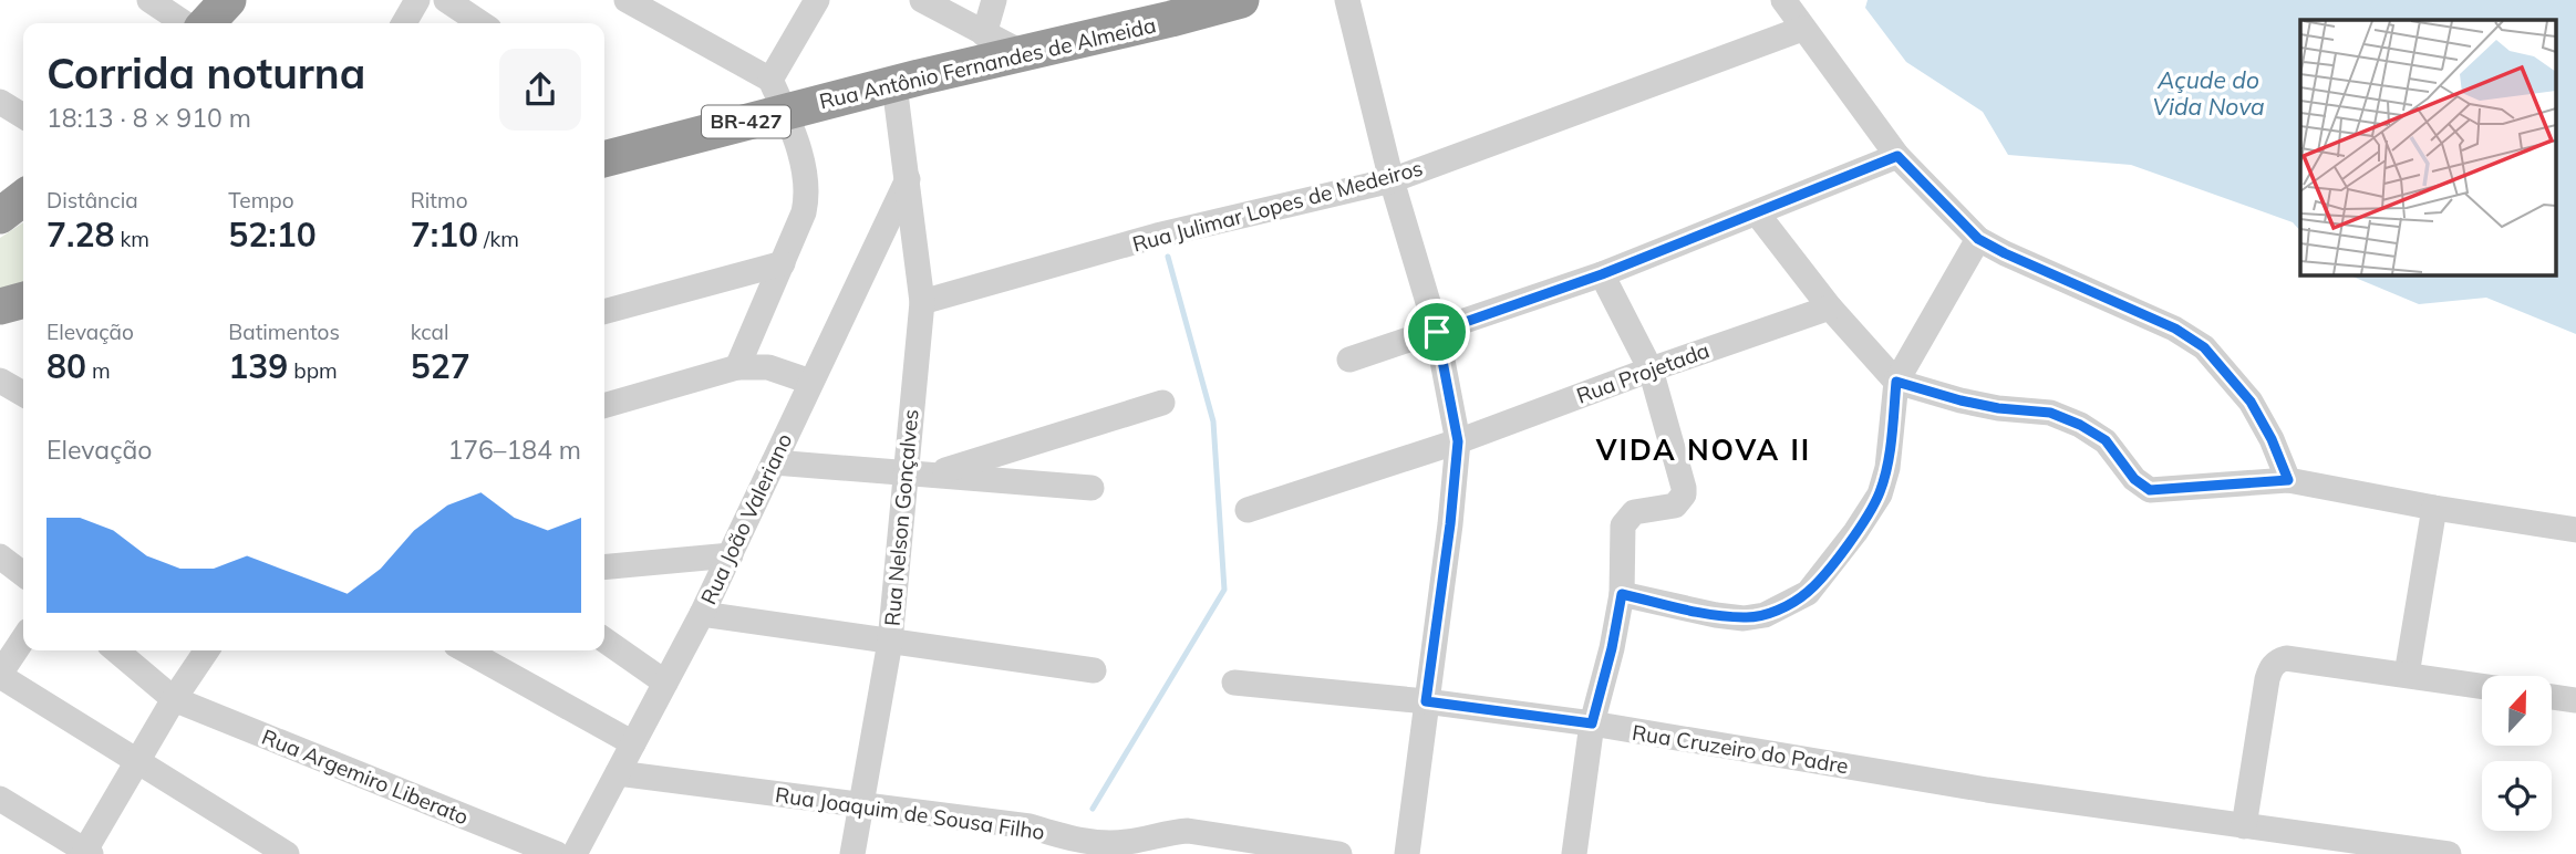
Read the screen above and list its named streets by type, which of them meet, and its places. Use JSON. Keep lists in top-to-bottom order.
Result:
{
  "streets": {
    "highway": ["Rua Antônio Fernandes de Almeida", "BR-427"],
    "street": [
      "Rua Julimar Lopes de Medeiros",
      "Rua Projetada",
      "Rua Nelson Gonçalves",
      "Rua João Valeriano",
      "Rua Cruzeiro do Padre",
      "Rua Argemiro Liberato",
      "Rua Joaquim de Sousa Filho"
    ]
  },
  "crossings": [
    ["Rua Antônio Fernandes de Almeida", "Rua Nelson Gonçalves"],
    ["Rua Julimar Lopes de Medeiros", "Rua Nelson Gonçalves"],
    ["Rua Nelson Gonçalves", "Rua João Valeriano"],
    ["Rua Nelson Gonçalves", "Rua Joaquim de Sousa Filho"],
    ["Rua João Valeriano", "Rua Joaquim de Sousa Filho"]
  ],
  "districts": ["VIDA NOVA II"],
  "water": ["Açude do Vida Nova"],
  "north": "top",
  "page": {
    "heading": ["Corrida noturna", "18:13 · 8 × 910 m"],
    "stats": [
      ["Distância", "7.28 km"],
      ["Tempo", "52:10"],
      ["Ritmo", "7:10 /km"],
      ["Elevação", "80 m"],
      ["Batimentos", "139 bpm"],
      ["kcal", "527"]
    ],
    "chart": ["Elevação", "176–184 m"]
  }
}
